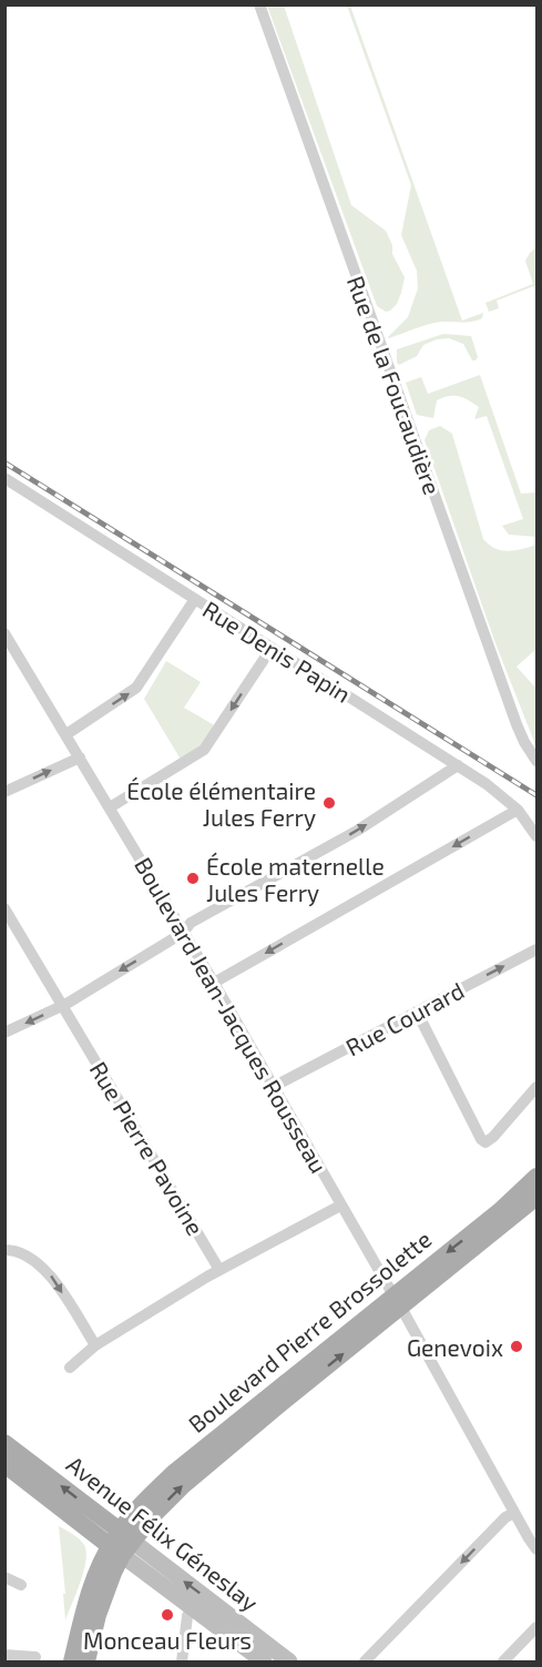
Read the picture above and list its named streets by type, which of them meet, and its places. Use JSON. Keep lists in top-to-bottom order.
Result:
{
  "streets": {
    "main road": ["Boulevard Pierre Brossolette", "Avenue Félix Géneslay"],
    "street": [
      "Rue de la Foucaudière",
      "Rue Denis Papin",
      "Boulevard Jean-Jacques Rousseau",
      "Rue Courard",
      "Rue Pierre Pavoine"
    ]
  },
  "crossings": [
    ["Boulevard Jean-Jacques Rousseau", "Rue Courard"],
    ["Boulevard Jean-Jacques Rousseau", "Boulevard Pierre Brossolette"],
    ["Boulevard Pierre Brossolette", "Avenue Félix Géneslay"]
  ],
  "one_way": ["Rue Courard"],
  "places": [
    "École élémentaire Jules Ferry",
    "École maternelle Jules Ferry",
    "Genevoix",
    "Monceau Fleurs"
  ]
}
